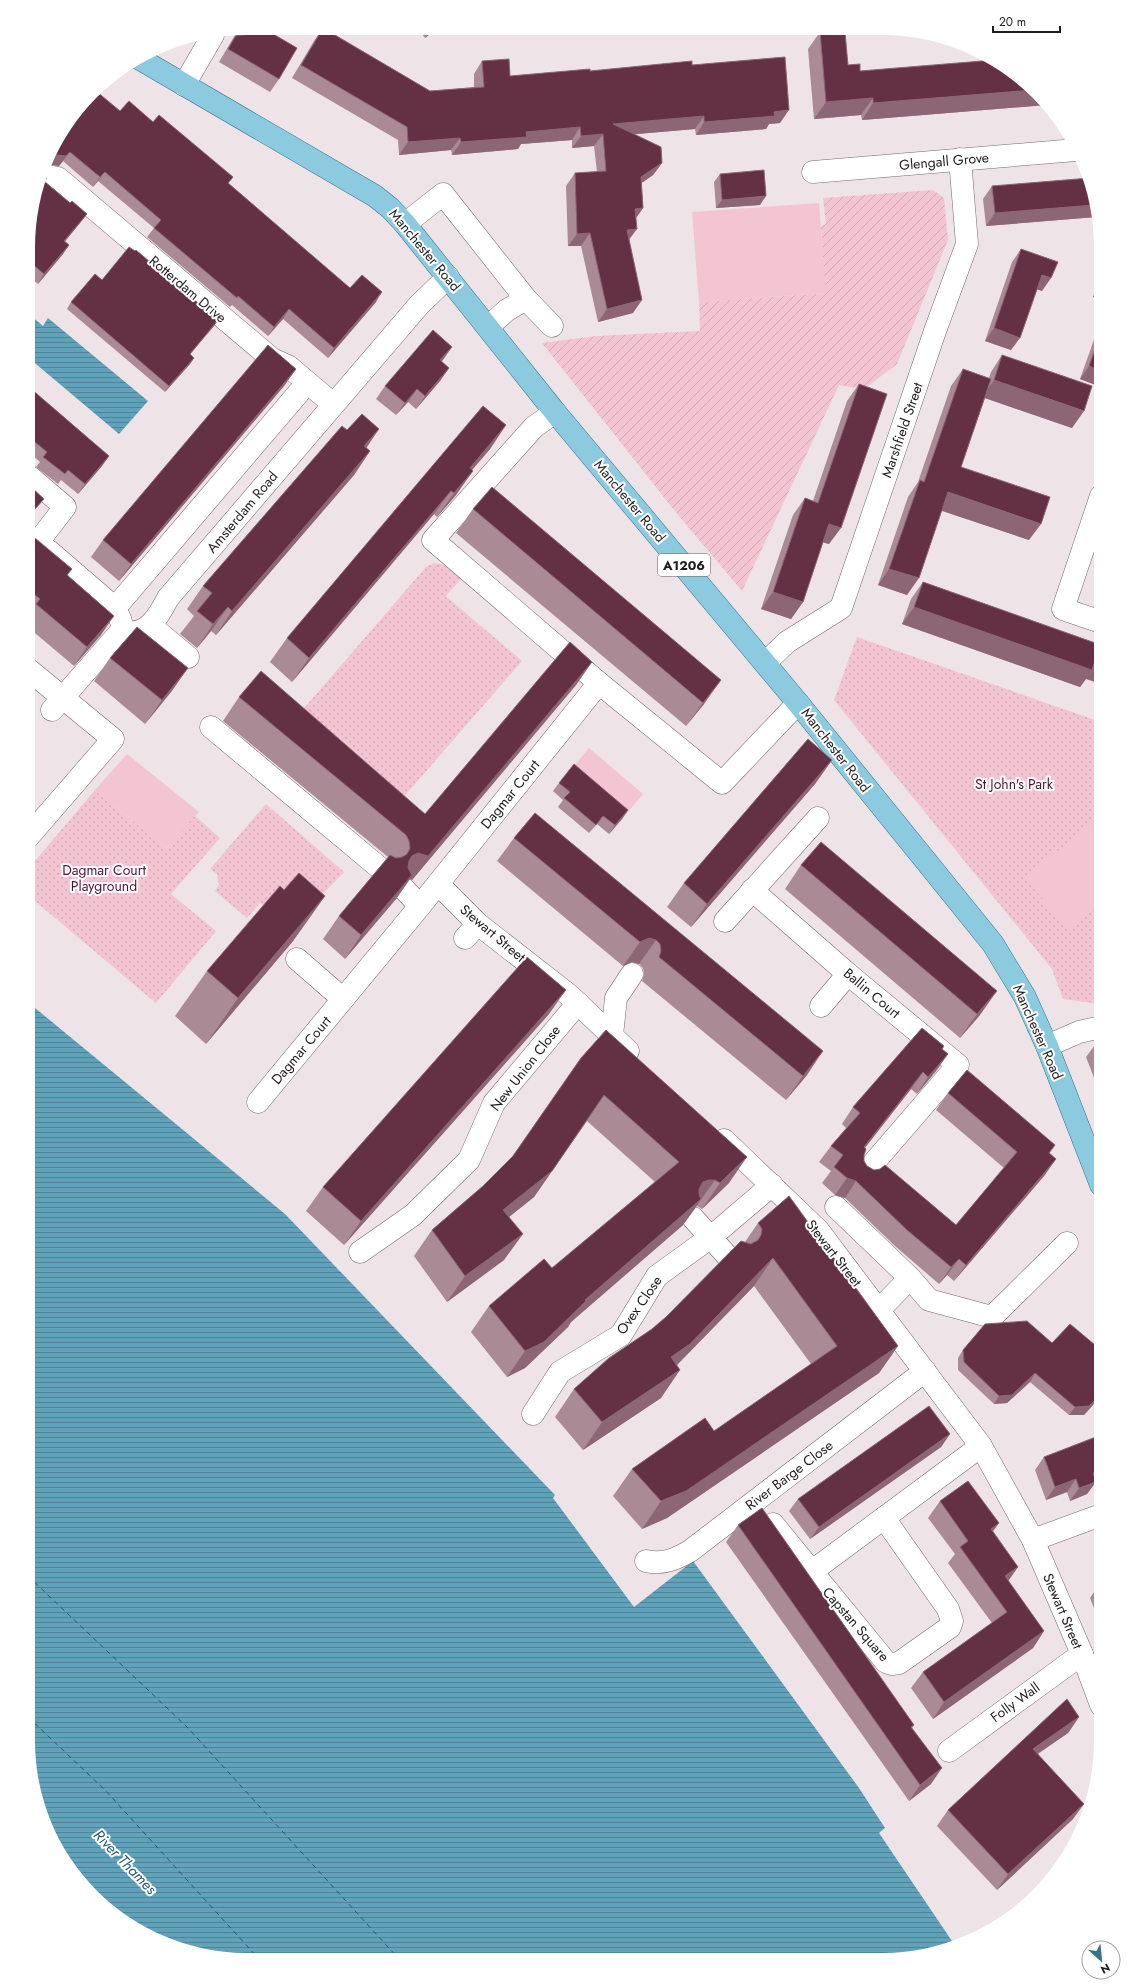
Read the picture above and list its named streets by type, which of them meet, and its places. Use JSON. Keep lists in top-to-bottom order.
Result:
{
  "streets": {
    "main road": ["Manchester Road", "A1206"],
    "street": [
      "Glengall Grove",
      "Rotterdam Drive",
      "Marshfield Street",
      "Amsterdam Road",
      "Dagmar Court",
      "Stewart Street",
      "Ballin Court",
      "New Union Close",
      "Ovex Close",
      "River Barge Close",
      "Capstan Square",
      "Folly Wall"
    ]
  },
  "crossings": [
    ["Glengall Grove", "Marshfield Street"],
    ["Manchester Road", "Marshfield Street"],
    ["Manchester Road", "Amsterdam Road"],
    ["Rotterdam Drive", "Amsterdam Road"],
    ["Dagmar Court", "Stewart Street"],
    ["Stewart Street", "New Union Close"],
    ["Stewart Street", "Ovex Close"],
    ["Stewart Street", "River Barge Close"],
    ["Stewart Street", "Folly Wall"]
  ],
  "water": ["River Thames"],
  "parks": ["St John's Park", "Dagmar Court Playground"],
  "scale_bar": "20 m",
  "north": "bottom right"
}
